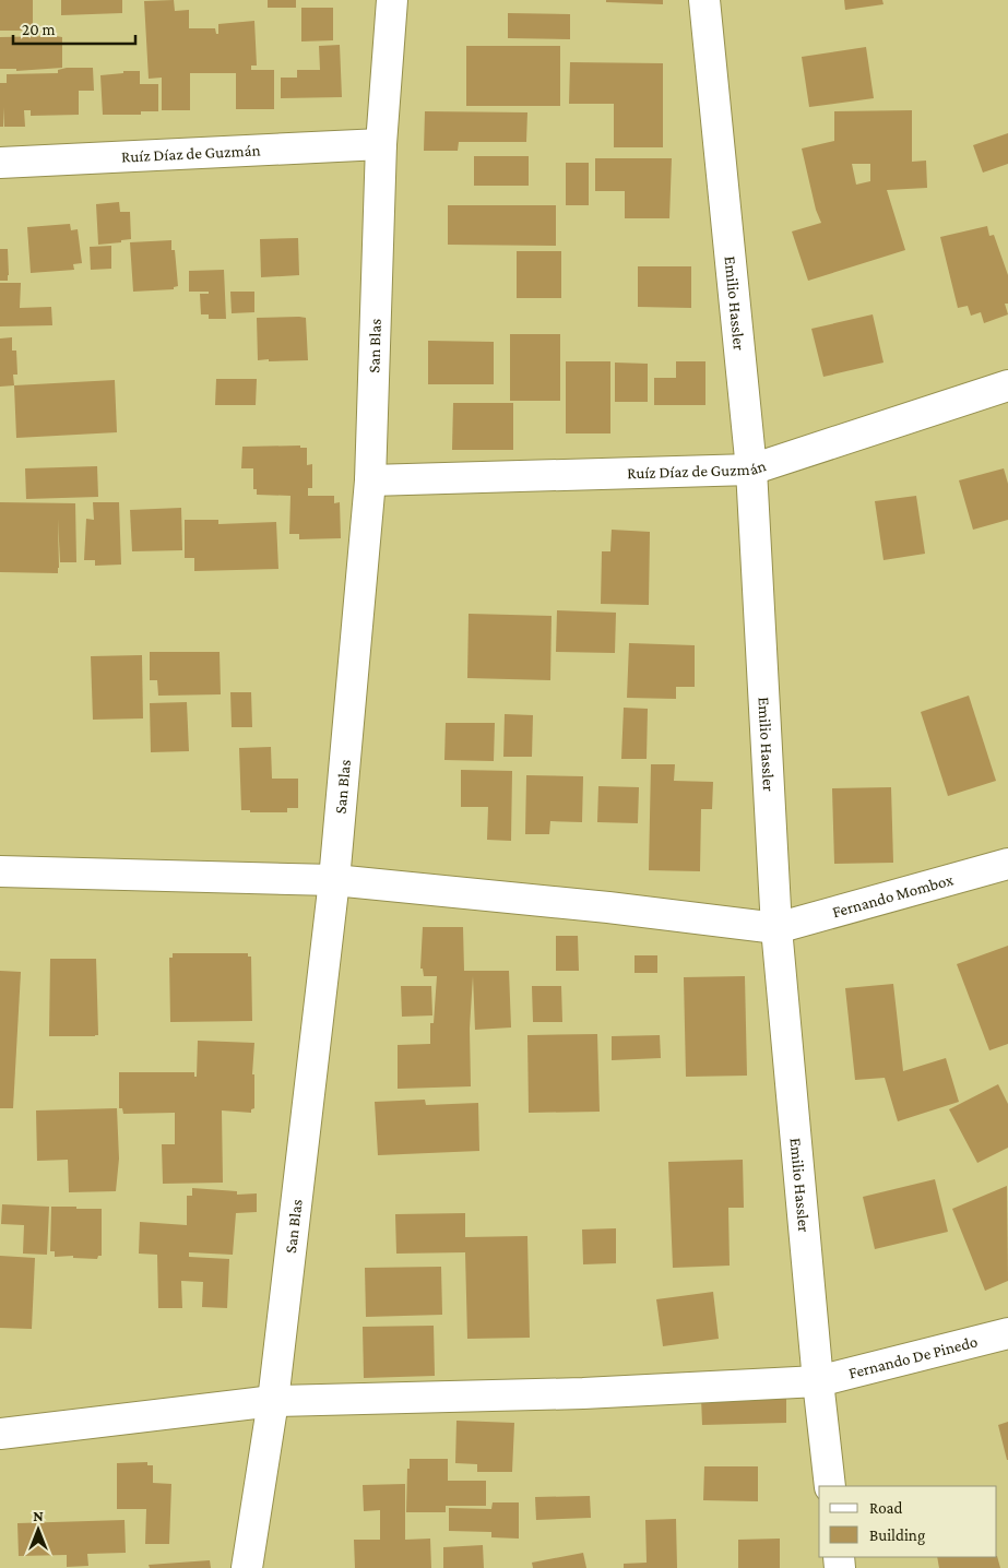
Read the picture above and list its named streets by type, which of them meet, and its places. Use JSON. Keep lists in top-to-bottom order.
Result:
{
  "streets": {
    "street": [
      "Ruíz Díaz de Guzmán",
      "Emilio Hassler",
      "San Blas",
      "Fernando Mombox",
      "Fernando De Pinedo"
    ]
  },
  "crossings": [
    ["Ruíz Díaz de Guzmán", "Emilio Hassler"],
    ["Ruíz Díaz de Guzmán", "San Blas"],
    ["Emilio Hassler", "Fernando Mombox"],
    ["Emilio Hassler", "Fernando De Pinedo"],
    ["San Blas", "Fernando De Pinedo"]
  ],
  "legend": ["Road", "Building"],
  "scale_bar": "20 m",
  "north": "top"
}
